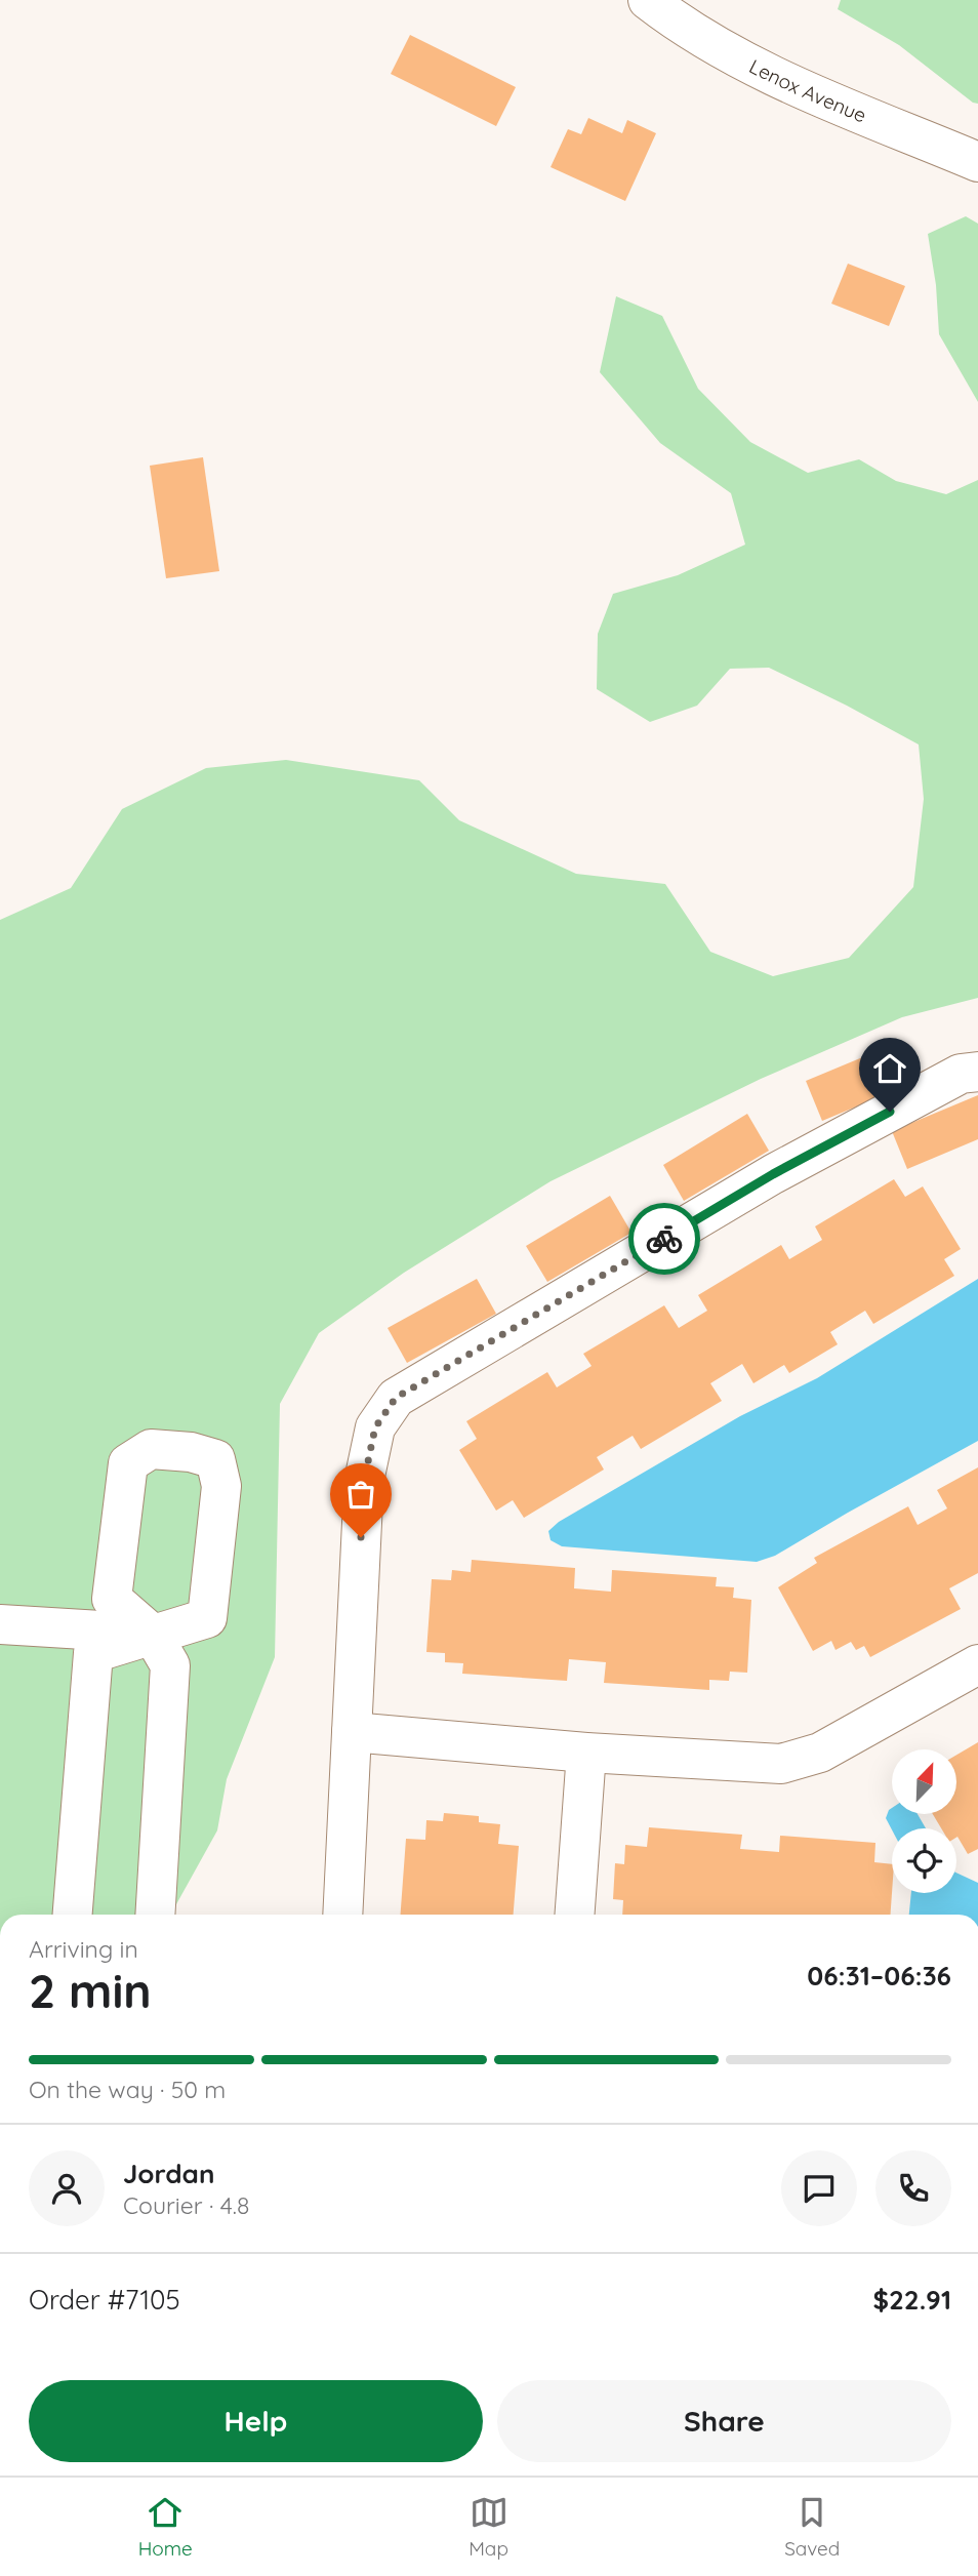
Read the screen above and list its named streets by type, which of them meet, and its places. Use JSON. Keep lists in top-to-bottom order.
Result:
{
  "streets": {
    "street": ["Lenox Avenue"]
  },
  "north": "top right",
  "page": {
    "heading": ["2 min", "Arriving in", "06:31–06:36"],
    "panel": [
      "Jordan",
      "Courier · 4.8",
      "Order #7105",
      "$22.91"
    ],
    "bar": "On the way · 50 m",
    "buttons": ["Help", "Share"],
    "tabs": ["Home", "Map", "Saved"]
  }
}
